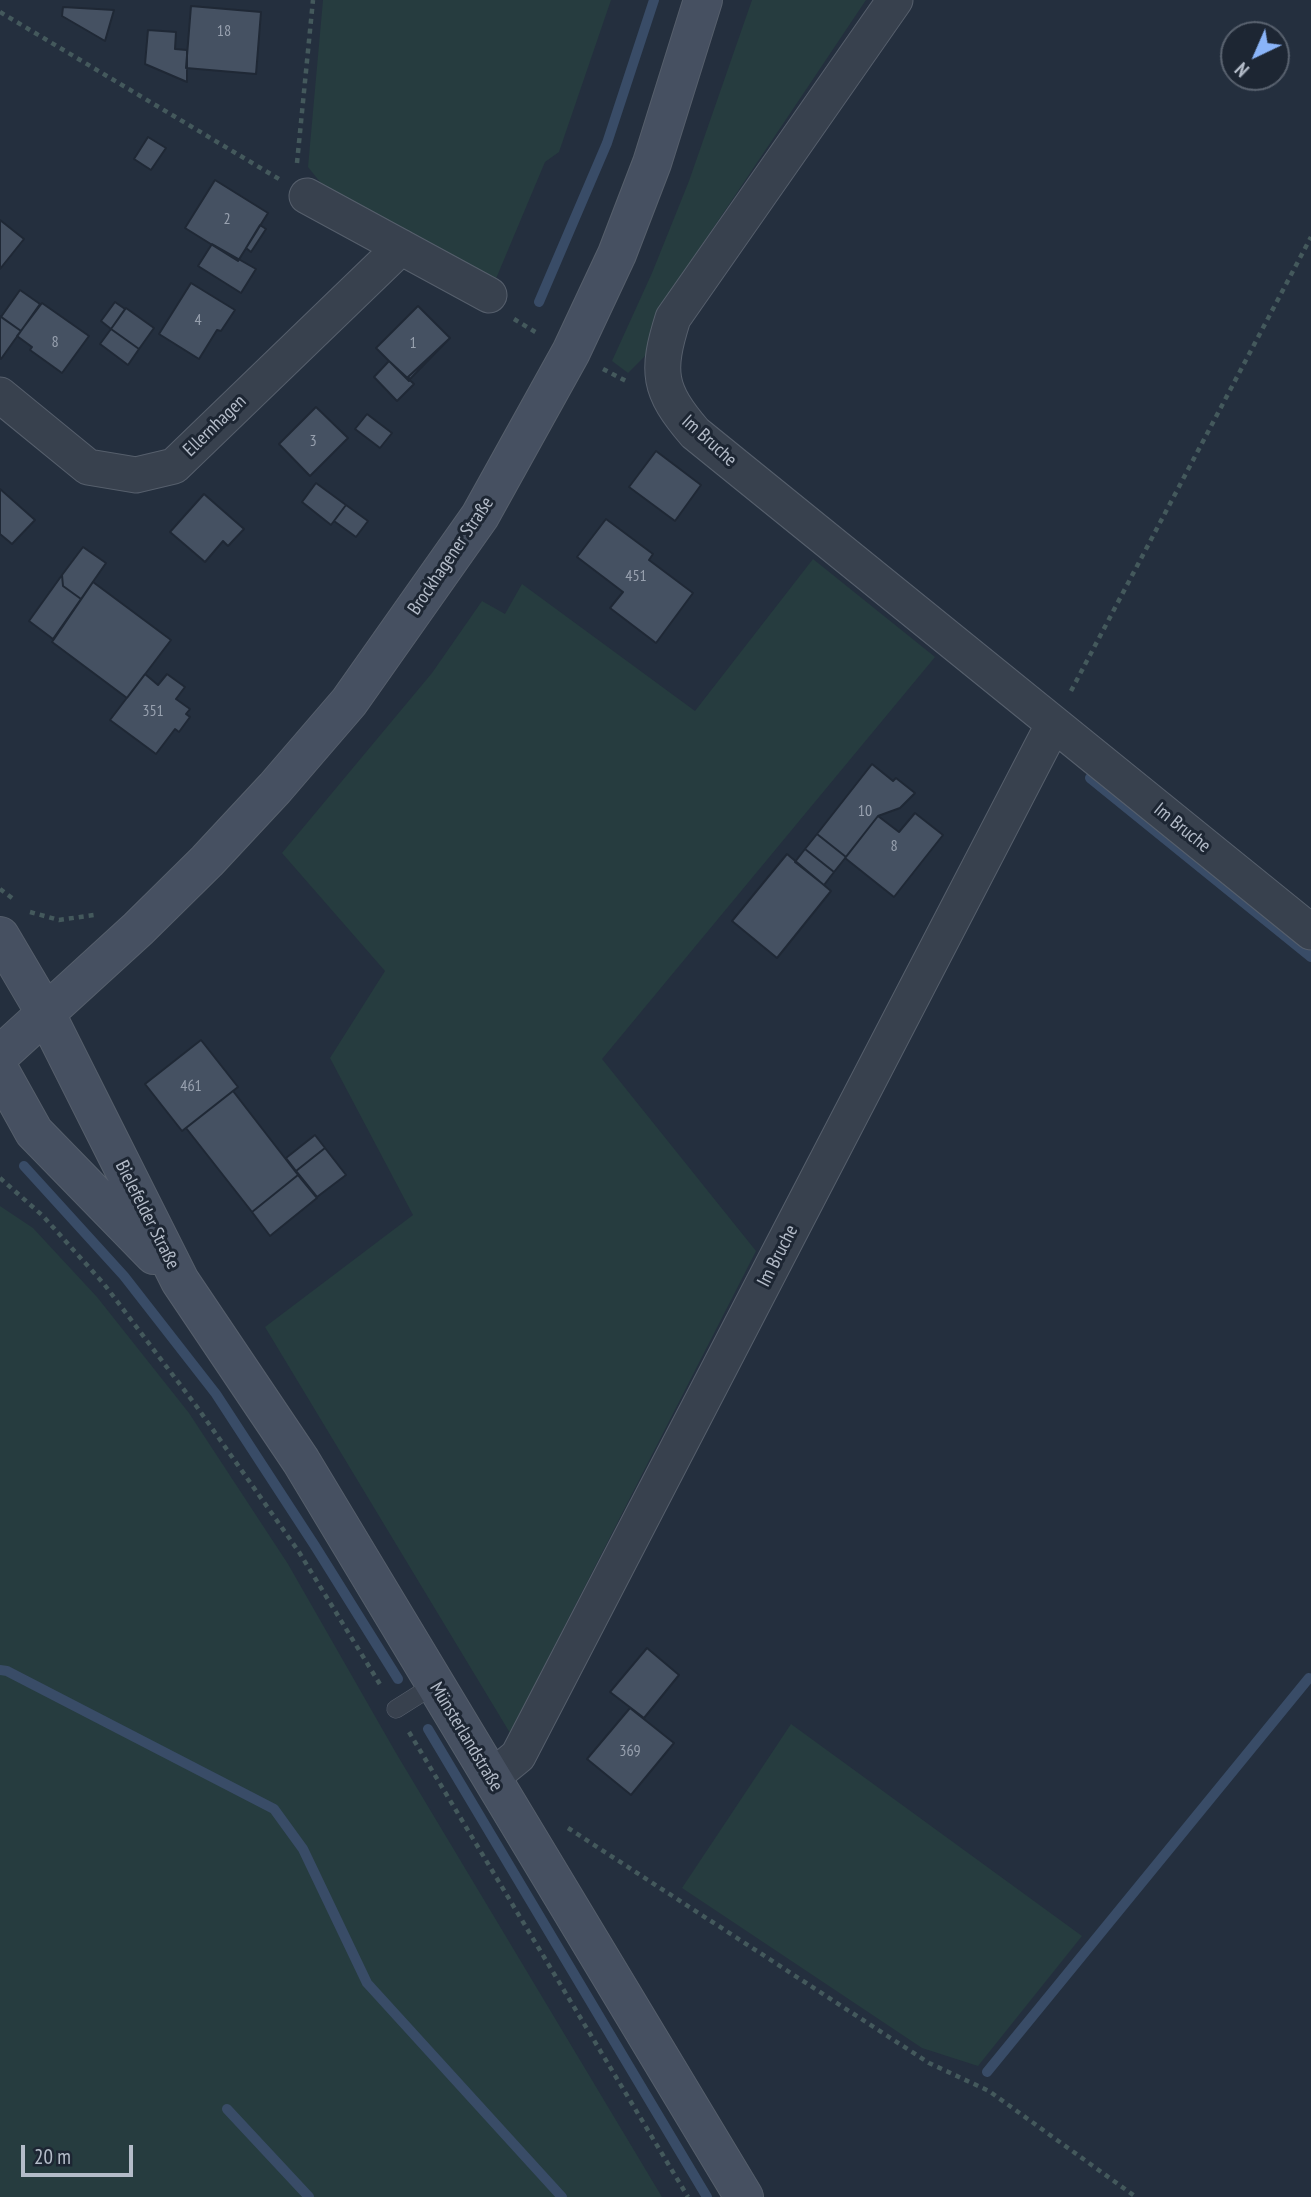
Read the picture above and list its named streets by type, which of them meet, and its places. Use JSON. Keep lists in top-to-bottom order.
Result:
{
  "streets": {
    "main road": ["Brockhagener Straße", "Bielefelder Straße", "Münsterlandstraße"],
    "street": ["Ellernhagen", "Im Bruche"]
  },
  "crossings": [
    ["Im Bruche", "Münsterlandstraße"],
    ["Brockhagener Straße", "Bielefelder Straße"],
    ["Bielefelder Straße", "Münsterlandstraße"]
  ],
  "house_numbers": [
    "18",
    "2",
    "4",
    "8",
    "1",
    "3",
    "451",
    "351",
    "10",
    "8",
    "461",
    "369"
  ],
  "scale_bar": "20 m",
  "north": "bottom left"
}
